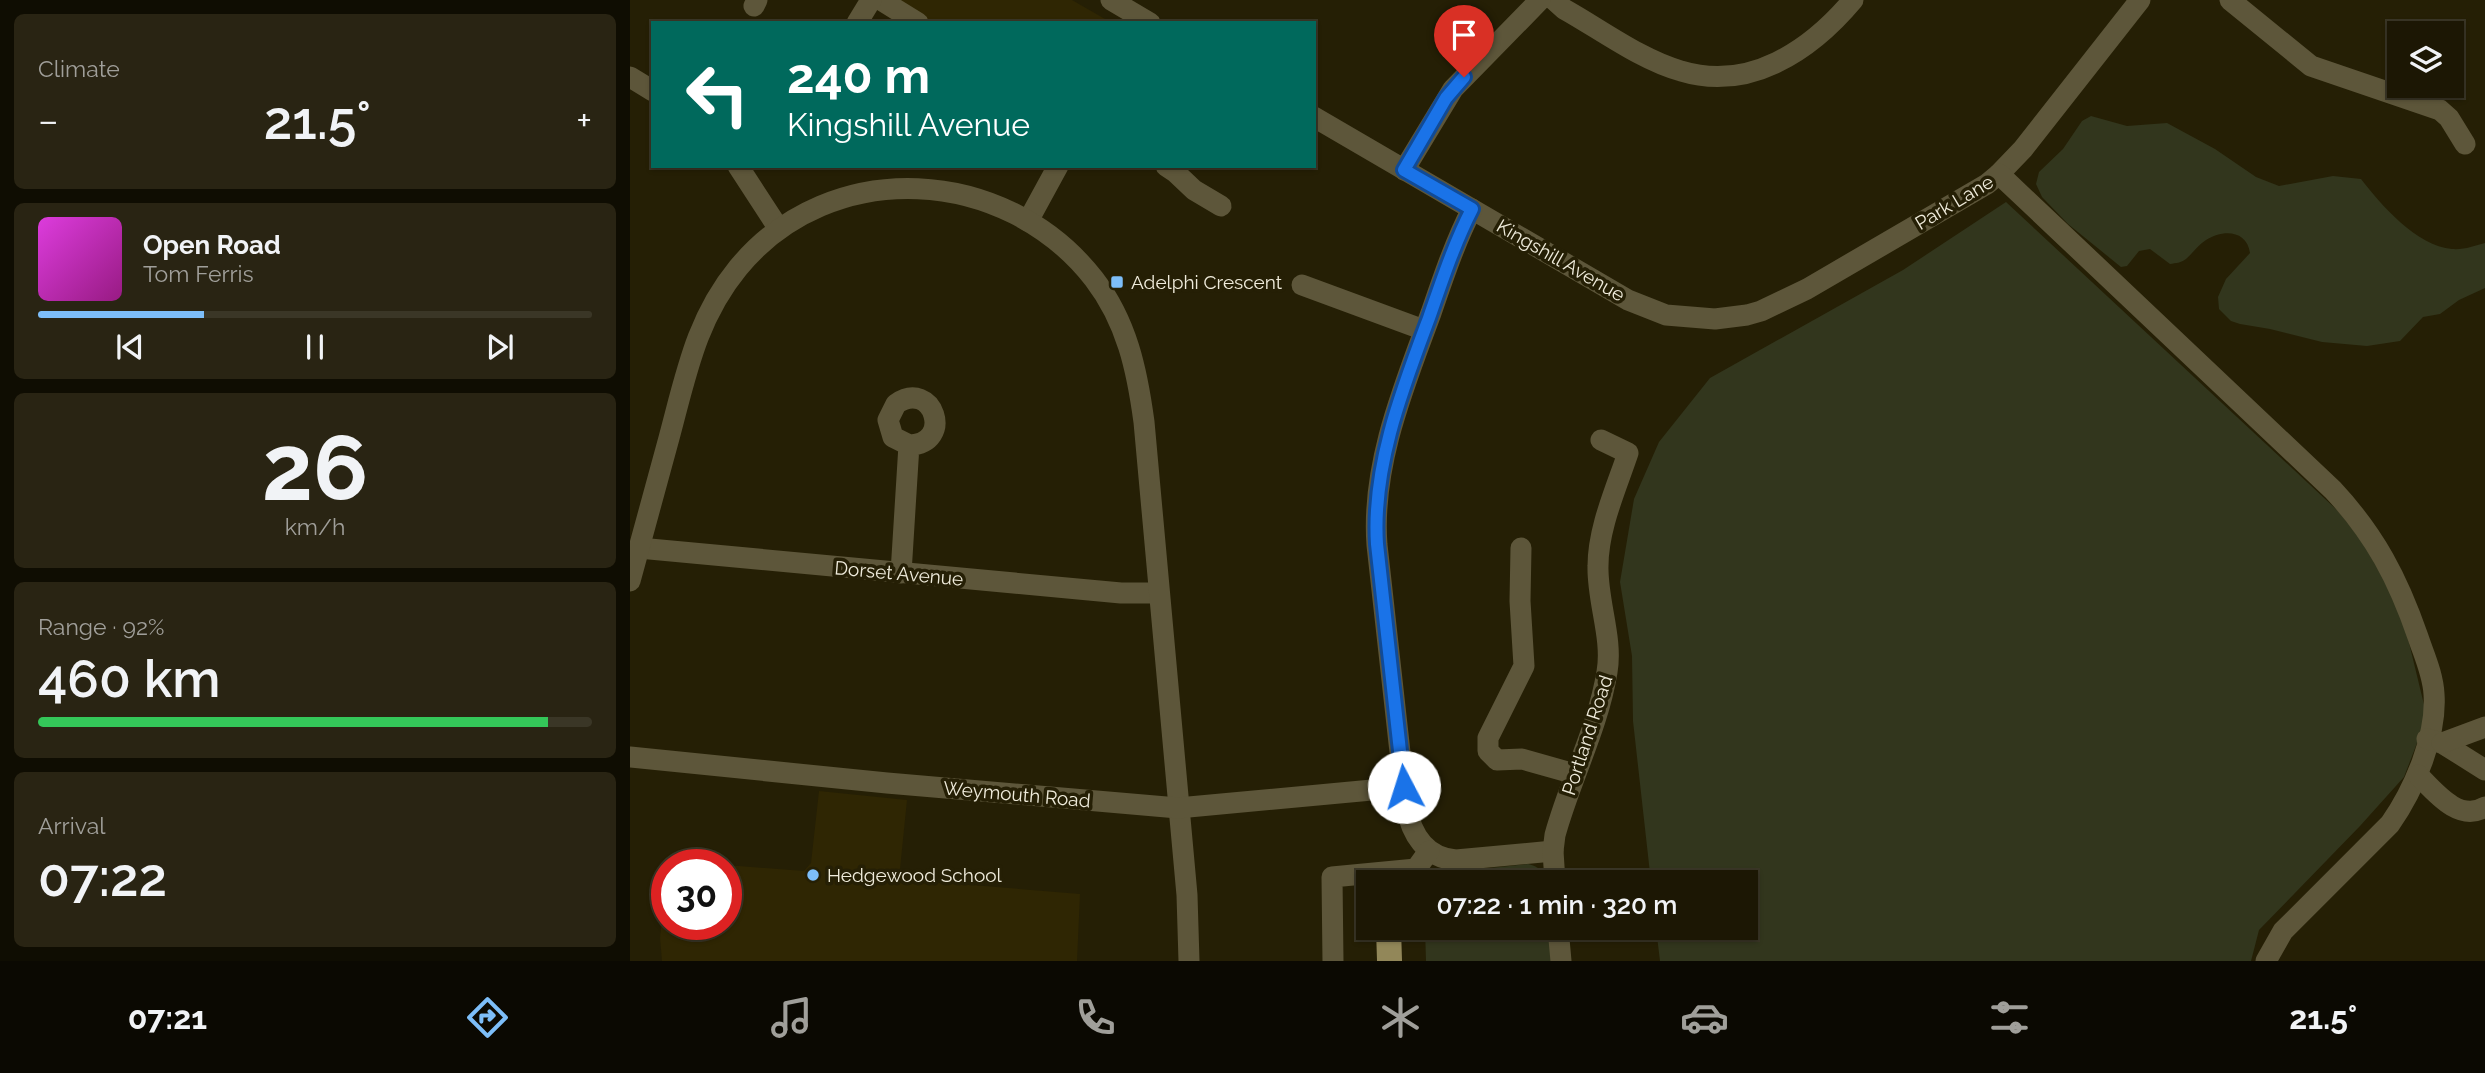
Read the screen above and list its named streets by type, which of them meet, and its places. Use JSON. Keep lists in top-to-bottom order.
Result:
{
  "streets": {
    "street": [
      "Park Lane",
      "Kingshill Avenue",
      "Dorset Avenue",
      "Portland Road",
      "Weymouth Road"
    ]
  },
  "crossings": [
    ["Park Lane", "Kingshill Avenue"]
  ],
  "places": {
    "transit": ["Adelphi Crescent"],
    "other": ["Hedgewood School"]
  },
  "page": {
    "tile": [
      "Climate",
      ["26", "km/h"],
      ["Range · 92%", "460 km"],
      ["Arrival", "07:22"]
    ],
    "turn": ["240 m", "Kingshill Avenue"],
    "heat": ["−", "21.5°", "+"],
    "song": ["Open Road", "Tom Ferris"],
    "limit": "30",
    "trip": "07:22 · 1 min · 320 m",
    "tabs": ["07:21", "21.5°"]
  }
}
